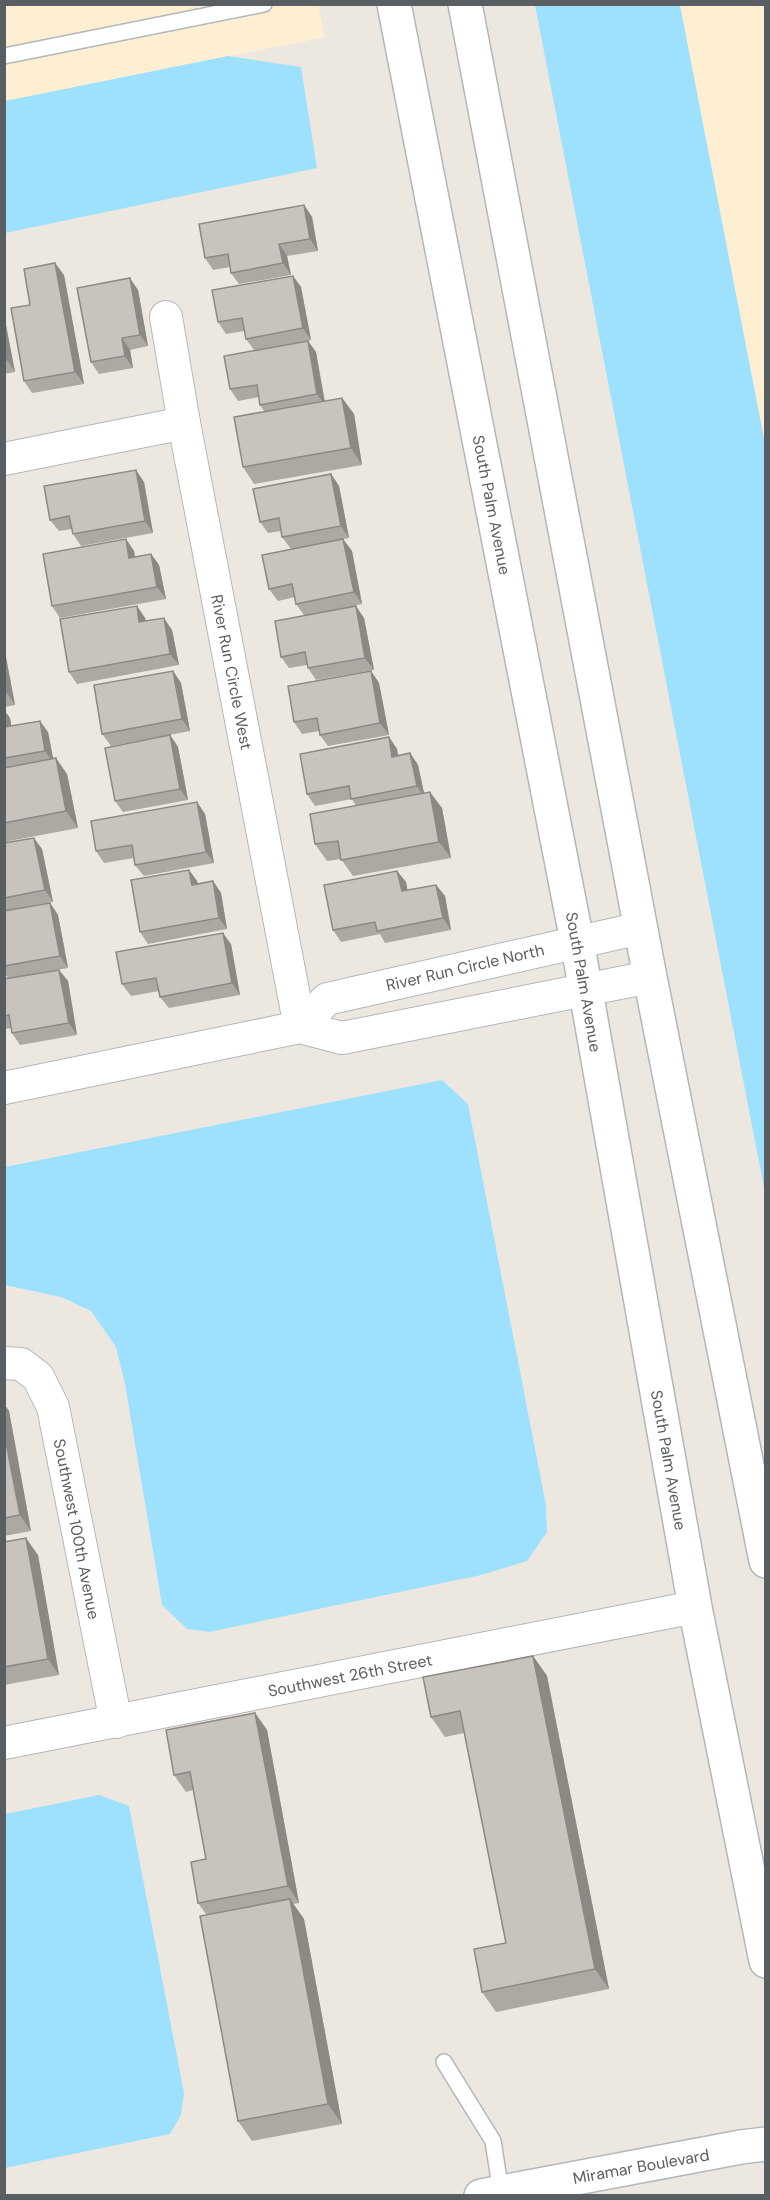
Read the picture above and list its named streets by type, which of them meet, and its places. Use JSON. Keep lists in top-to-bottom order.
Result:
{
  "streets": {
    "main road": ["South Palm Avenue", "Miramar Boulevard"],
    "street": [
      "River Run Circle West",
      "River Run Circle North",
      "Southwest 100th Avenue",
      "Southwest 26th Street"
    ]
  },
  "crossings": [
    ["South Palm Avenue", "River Run Circle North"],
    ["South Palm Avenue", "Southwest 26th Street"],
    ["River Run Circle West", "River Run Circle North"],
    ["Southwest 100th Avenue", "Southwest 26th Street"]
  ]
}
